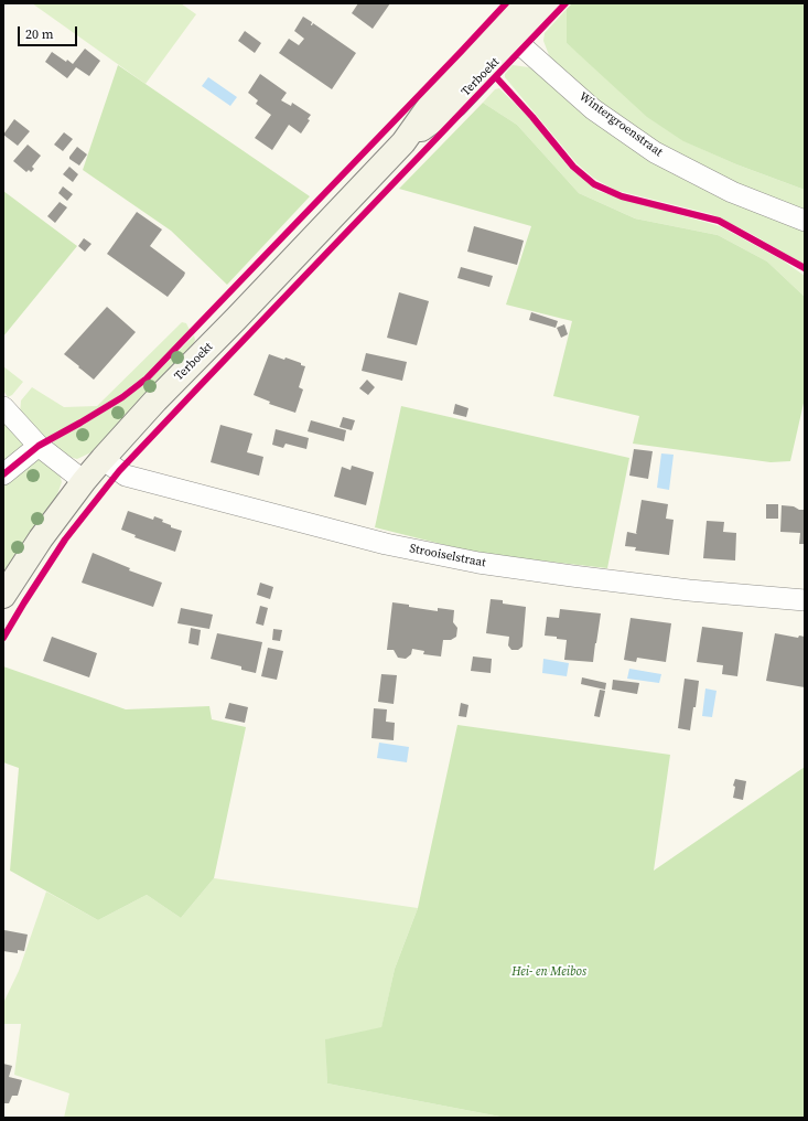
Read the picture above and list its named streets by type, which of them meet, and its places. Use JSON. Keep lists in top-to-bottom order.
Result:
{
  "streets": {
    "main road": ["Terboekt"],
    "street": ["Wintergroenstraat", "Strooiselstraat"]
  },
  "crossings": [
    ["Terboekt", "Wintergroenstraat"],
    ["Terboekt", "Strooiselstraat"]
  ],
  "parks": ["Hei- en Meibos"],
  "scale_bar": "20 m"
}
